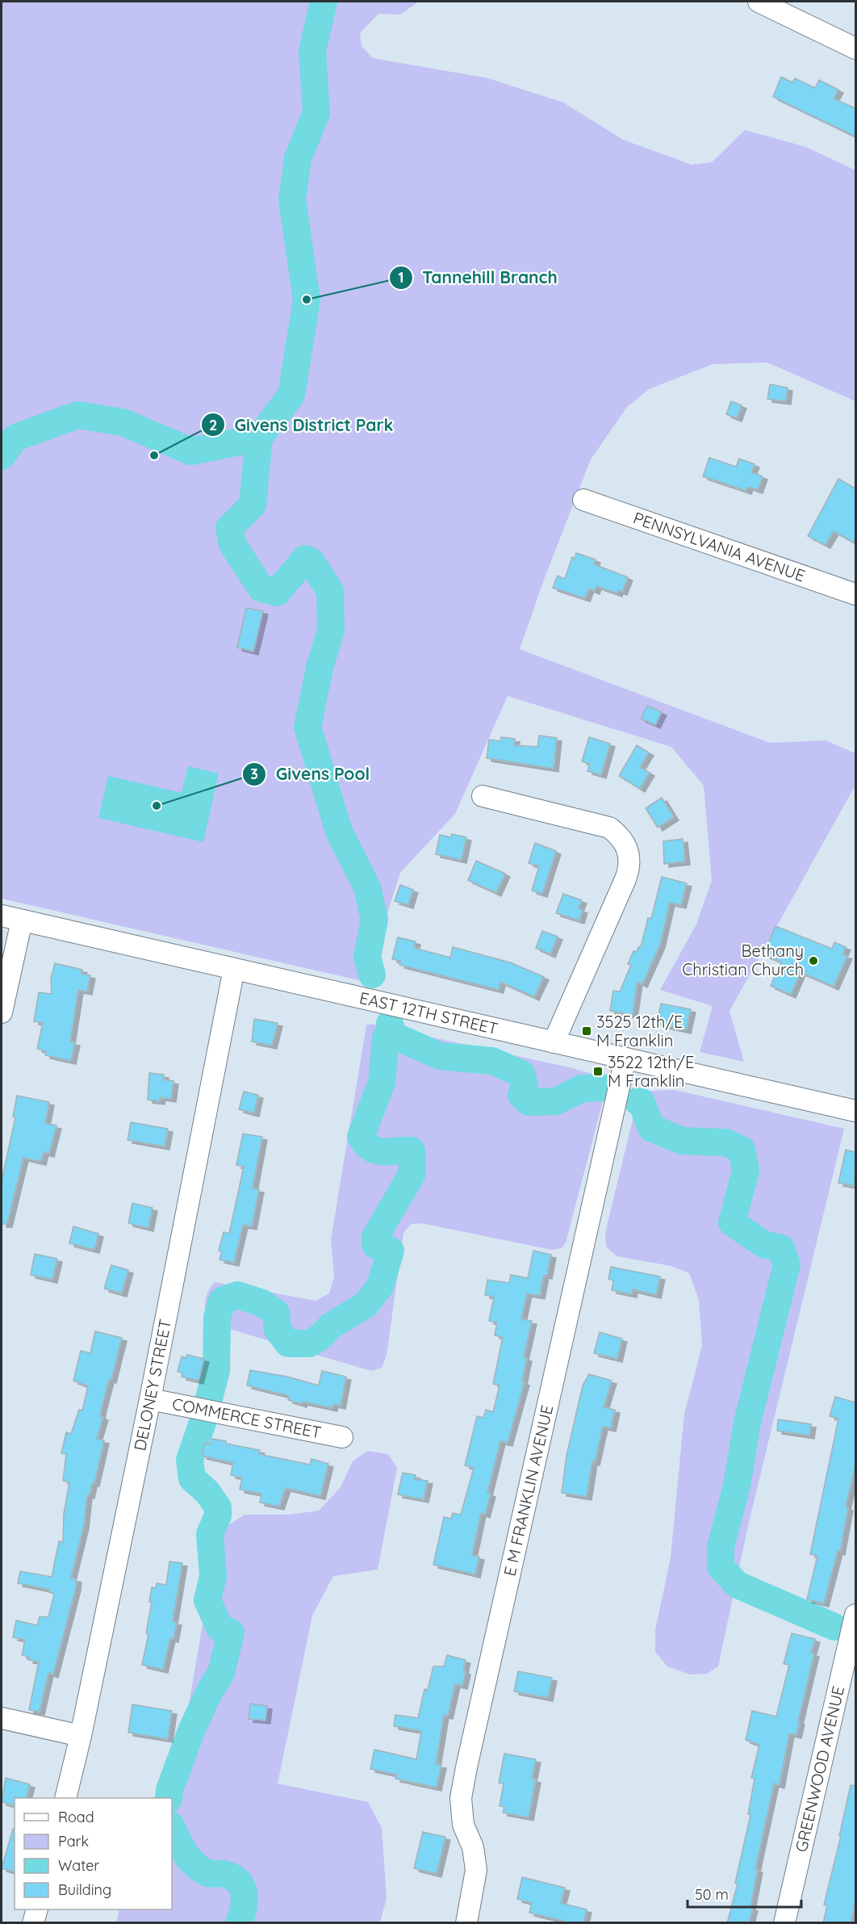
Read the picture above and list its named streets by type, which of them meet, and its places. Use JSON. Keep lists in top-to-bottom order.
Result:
{
  "streets": {
    "street": [
      "PENNSYLVANIA AVENUE",
      "EAST 12TH STREET",
      "DELONEY STREET",
      "COMMERCE STREET",
      "E M FRANKLIN AVENUE",
      "GREENWOOD AVENUE"
    ]
  },
  "crossings": [
    ["EAST 12TH STREET", "DELONEY STREET"],
    ["EAST 12TH STREET", "E M FRANKLIN AVENUE"],
    ["DELONEY STREET", "COMMERCE STREET"]
  ],
  "places": {
    "other": [
      "Tannehill Branch",
      "Givens District Park",
      "Givens Pool",
      "Bethany Christian Church"
    ],
    "transit": ["3525 12th/E M Franklin", "3522 12th/E M Franklin"]
  },
  "legend": [
    "Road",
    "Park",
    "Water",
    "Building"
  ],
  "scale_bar": "50 m"
}
